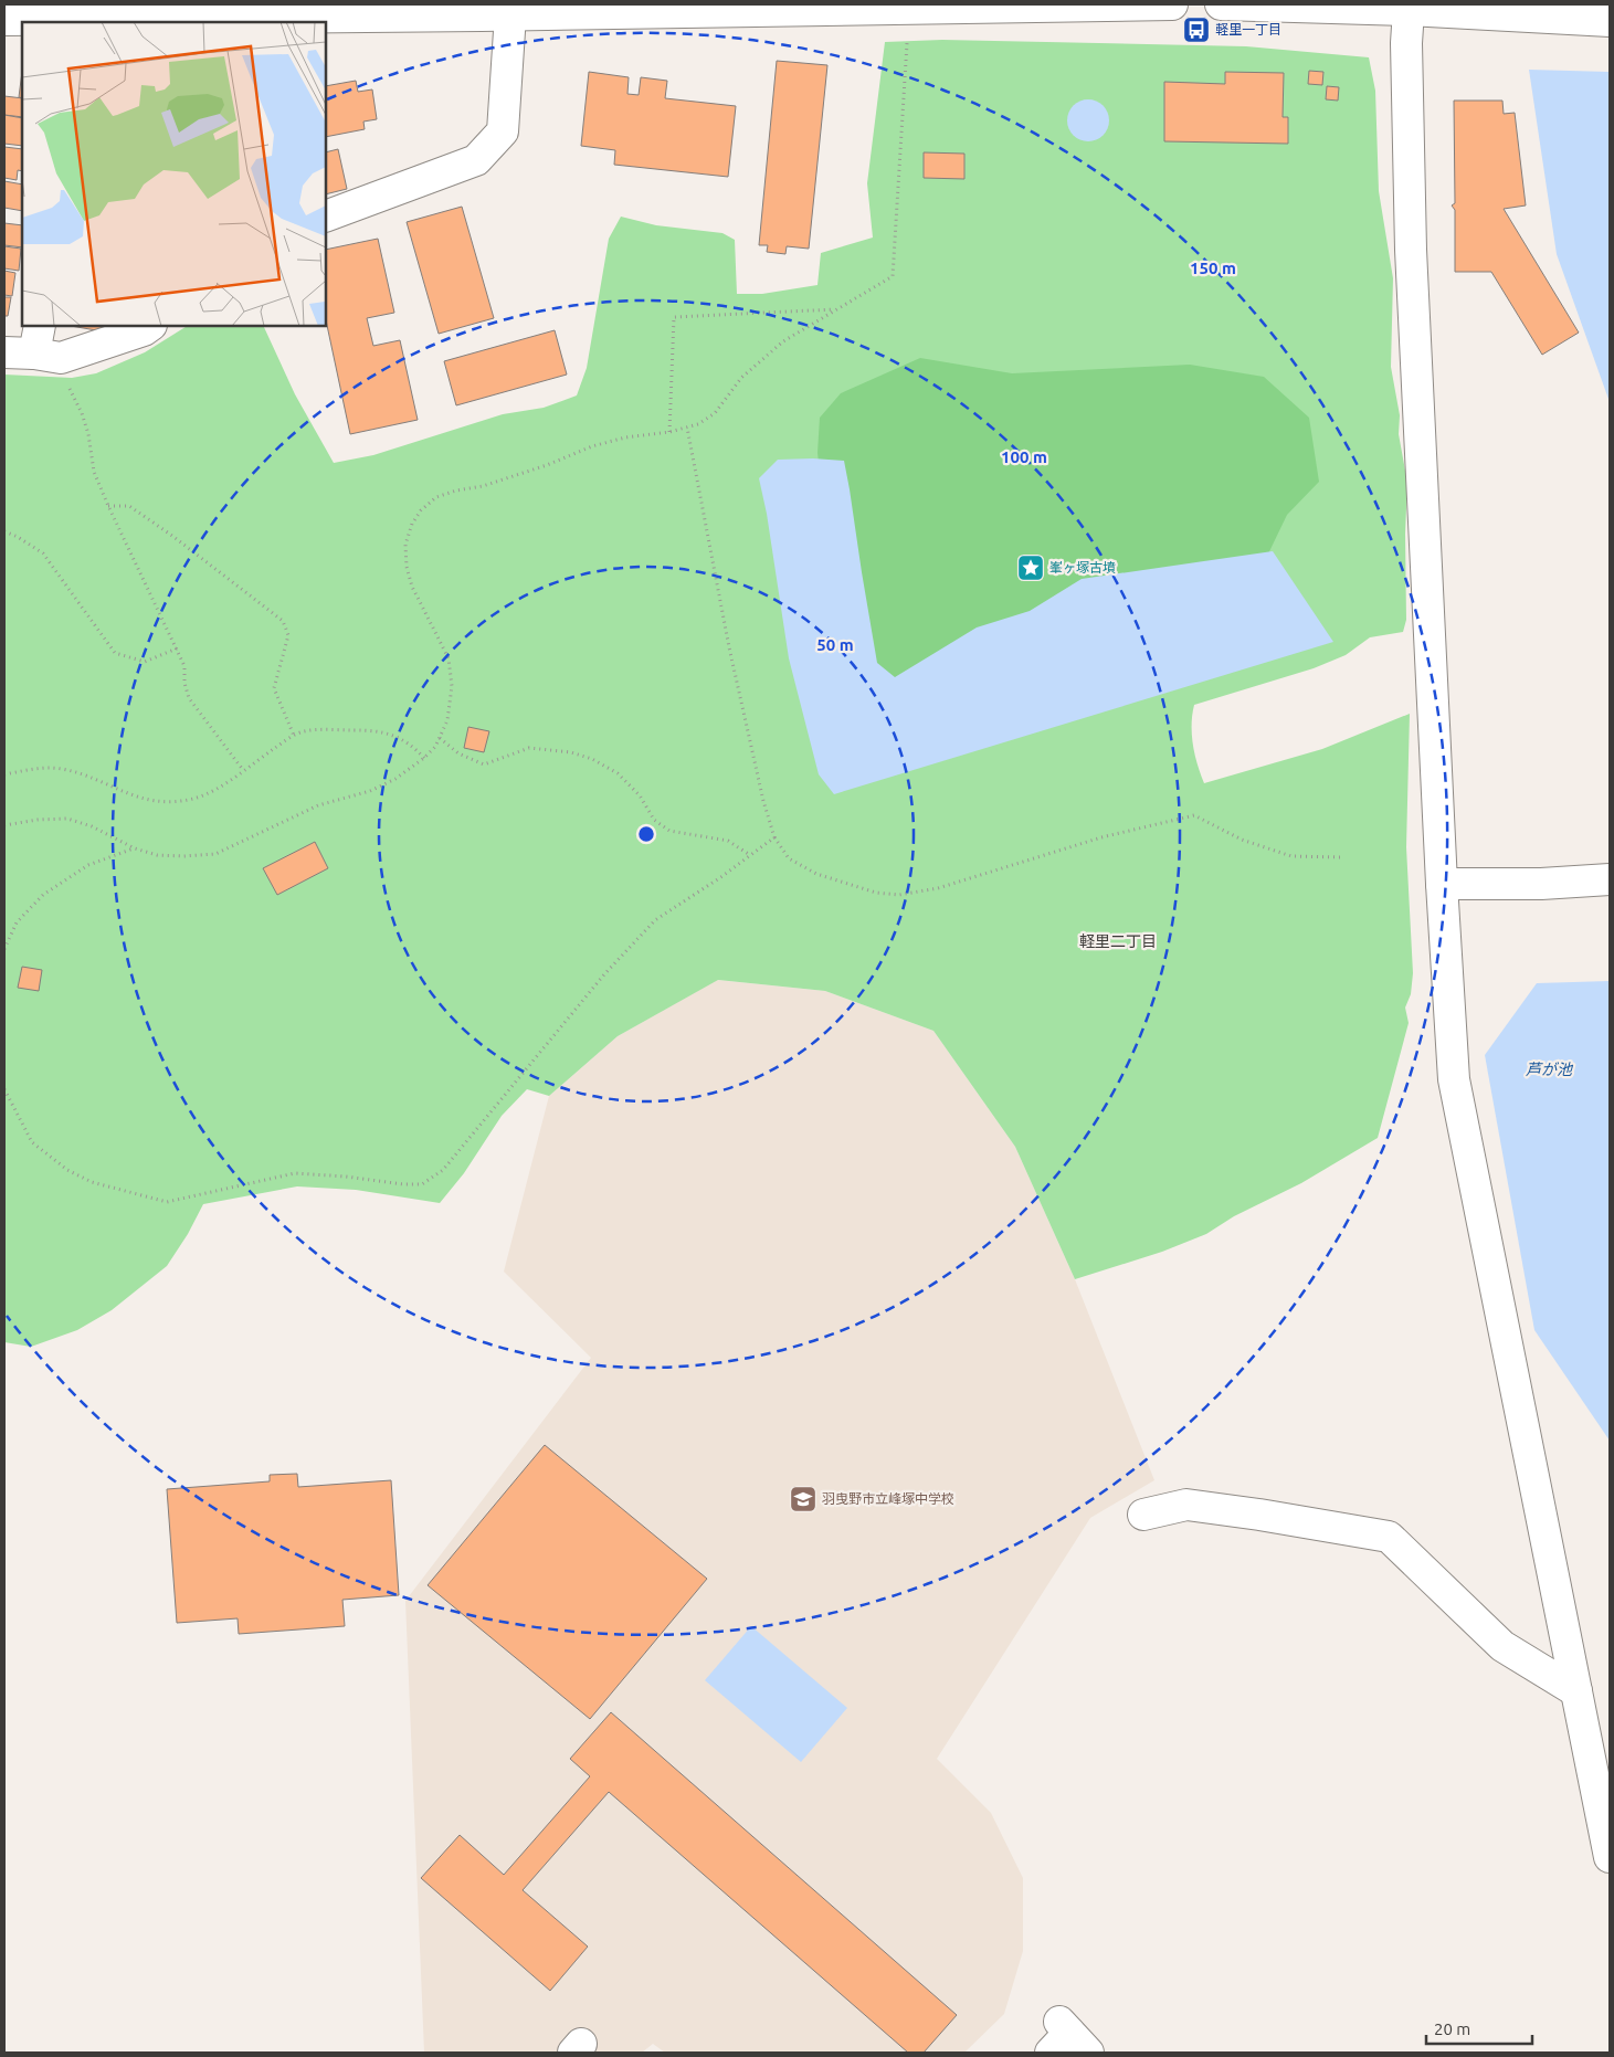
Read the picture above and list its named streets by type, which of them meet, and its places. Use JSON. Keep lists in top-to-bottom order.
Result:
{
  "districts": ["軽里二丁目"],
  "water": ["芦が池"],
  "places": {
    "bus stop": ["軽里一丁目"],
    "place": ["峯ヶ塚古墳"],
    "school or university": ["羽曳野市立峰塚中学校"]
  },
  "scale_bar": "20 m",
  "rings": ["150 m", "100 m", "50 m"]
}
